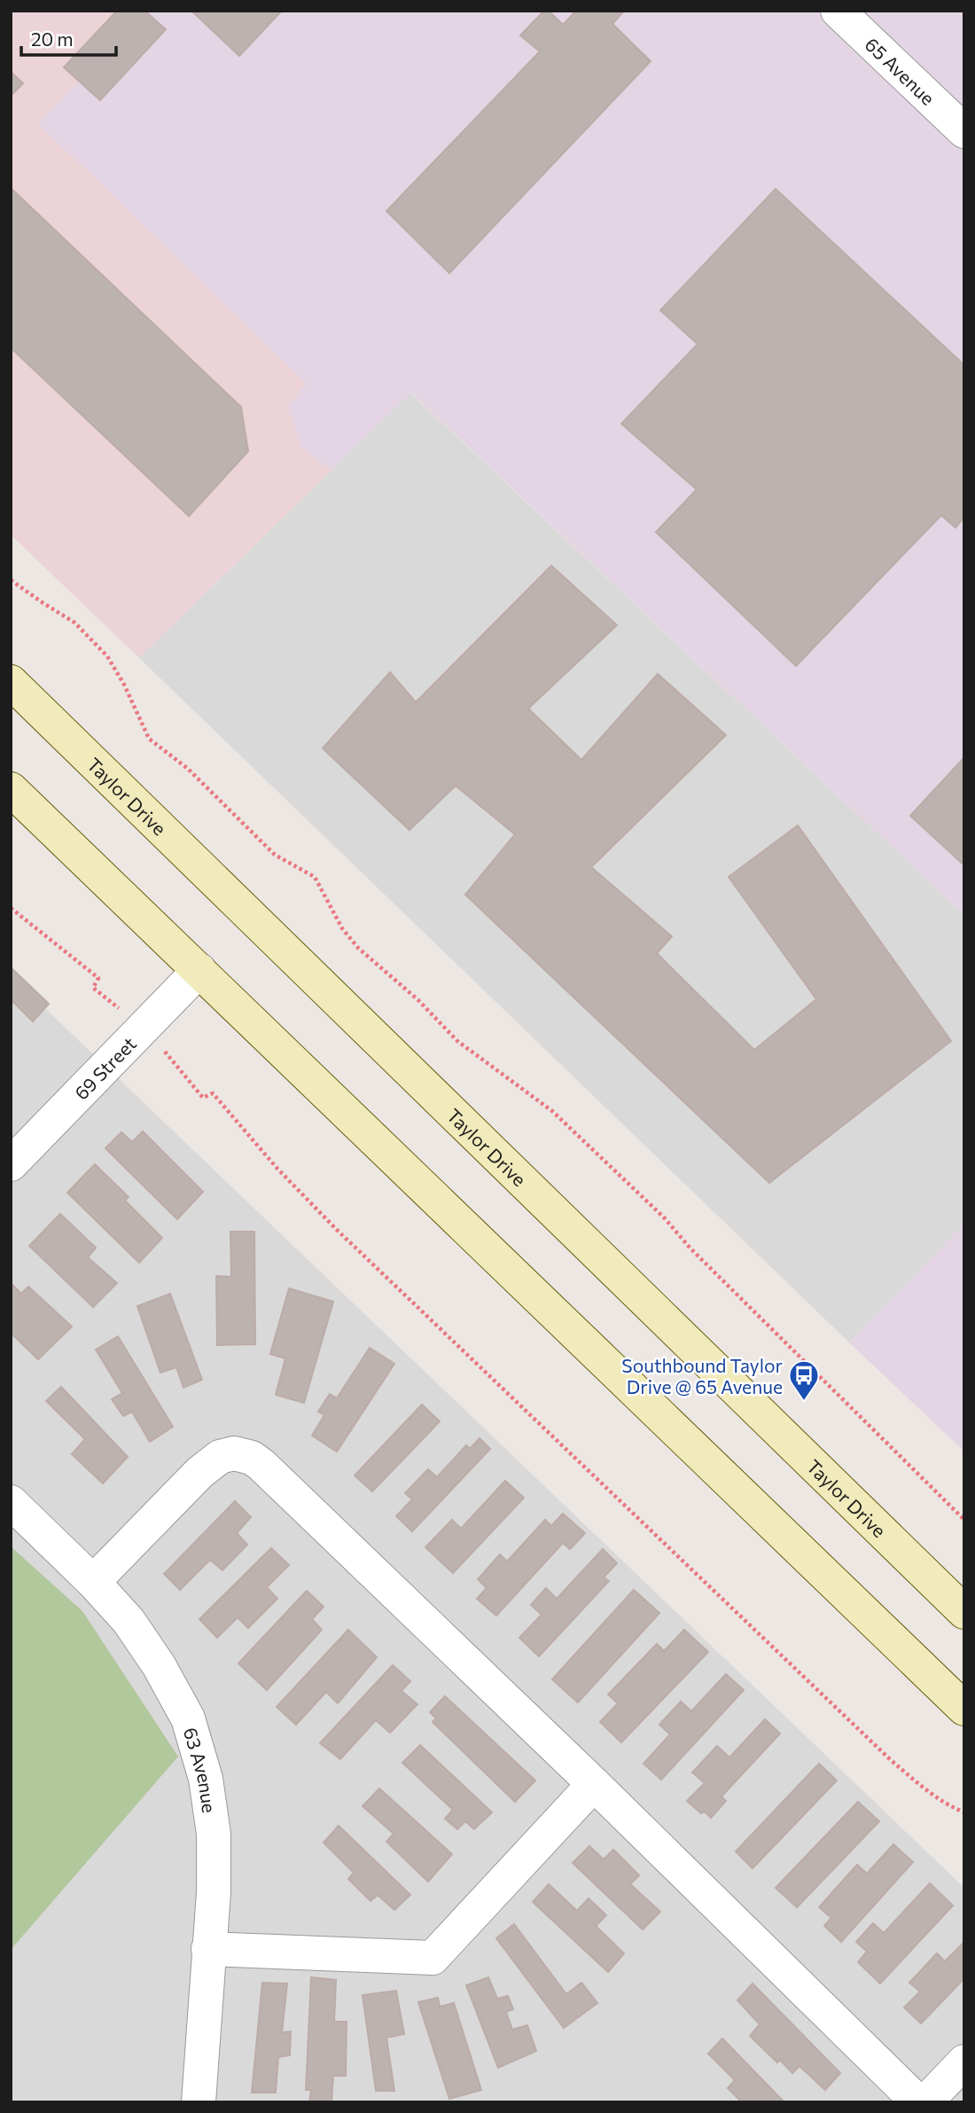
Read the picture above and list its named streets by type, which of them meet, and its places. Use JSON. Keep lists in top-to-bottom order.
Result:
{
  "streets": {
    "main road": ["Taylor Drive"],
    "street": ["65 Avenue", "69 Street", "63 Avenue"]
  },
  "places": {
    "bus stop": ["Southbound Taylor Drive @ 65 Avenue"]
  },
  "scale_bar": "20 m"
}
